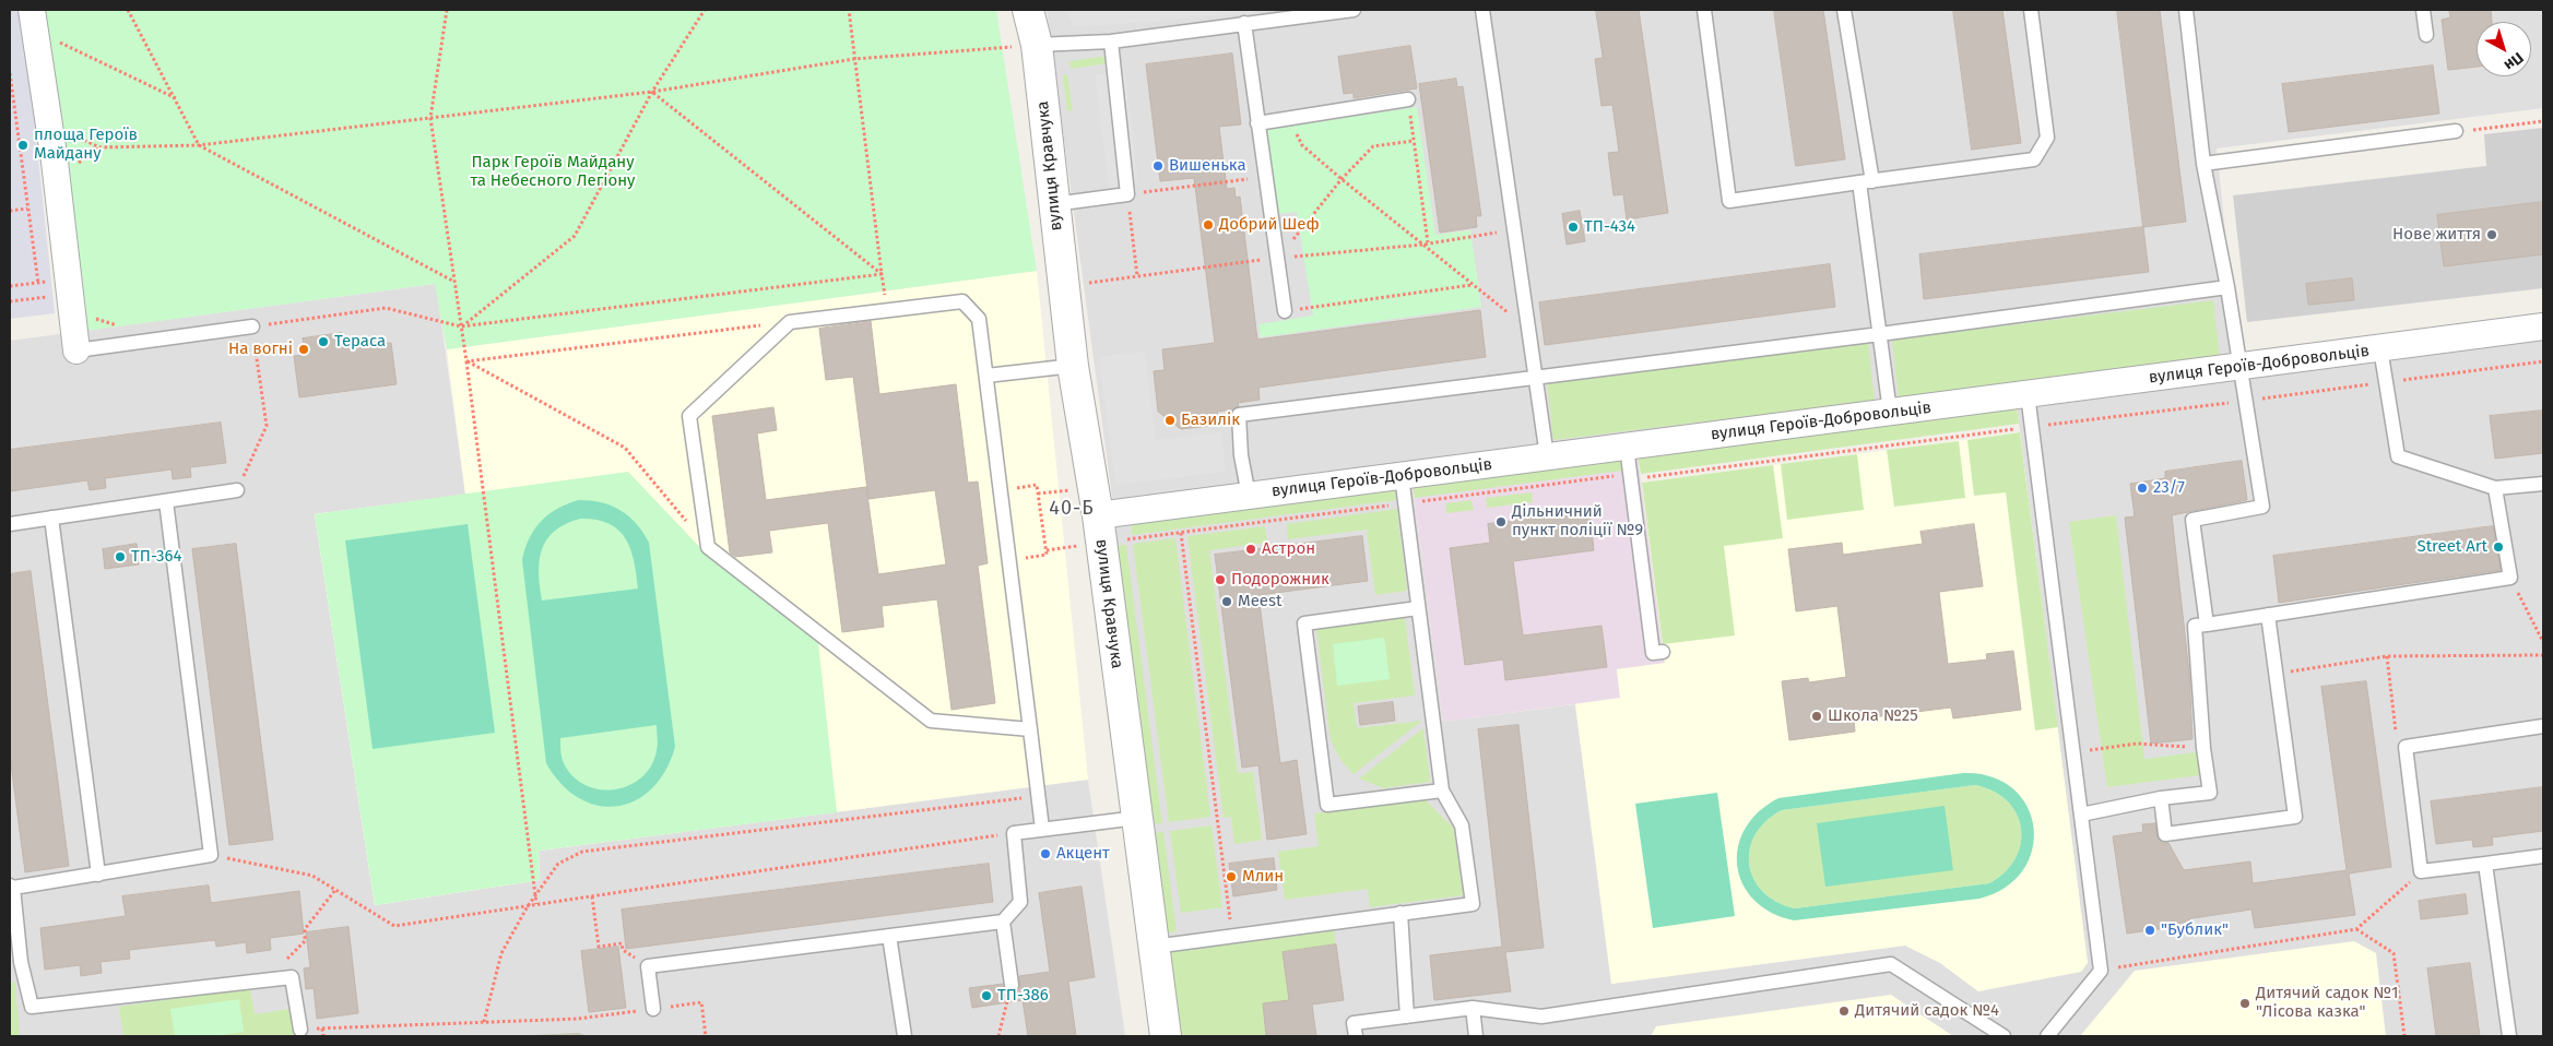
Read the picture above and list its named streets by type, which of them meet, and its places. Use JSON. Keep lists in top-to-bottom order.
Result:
{
  "streets": {
    "street": ["вулиця Кравчука", "вулиця Героїв-Добровольців"]
  },
  "crossings": [
    ["вулиця Кравчука", "вулиця Героїв-Добровольців"]
  ],
  "districts": ["40-Б"],
  "parks": ["Парк Героїв Майдану та Небесного Легіону"],
  "places": [
    "площа Героїв Майдану",
    "Вишенька",
    "Добрий Шеф",
    "ТП-434",
    "Нове життя",
    "Тераса",
    "На вогні",
    "Базилік",
    "23/7",
    "Дільничний пункт поліції №9",
    "Street Art",
    "Астрон",
    "ТП-364",
    "Подорожник",
    "Meest",
    "Школа №25",
    "Акцент",
    "Млин",
    "\"Бублик\"",
    "ТП-386",
    "Дитячий садок №1 \"Лісова казка\"",
    "Дитячий садок №4"
  ],
  "north": "bottom right"
}
